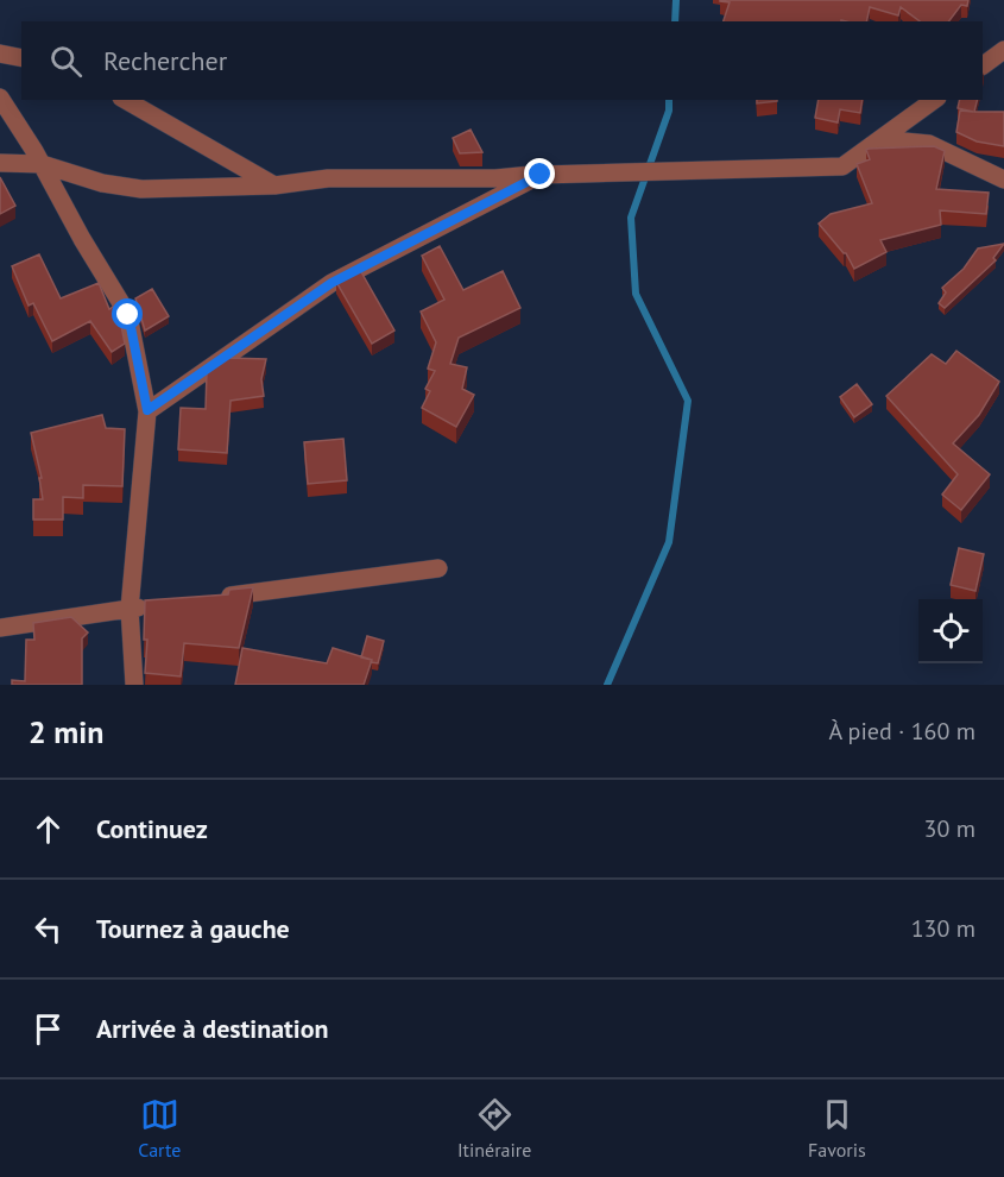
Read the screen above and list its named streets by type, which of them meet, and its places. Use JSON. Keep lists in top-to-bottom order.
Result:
{
  "page": {
    "search": "Rechercher",
    "heading": ["2 min", "À pied · 160 m"],
    "list": [
      ["Continuez", "30 m"],
      ["Tournez à gauche", "130 m"],
      "Arrivée à destination"
    ],
    "nav": ["Carte", "Itinéraire", "Favoris"]
  }
}
